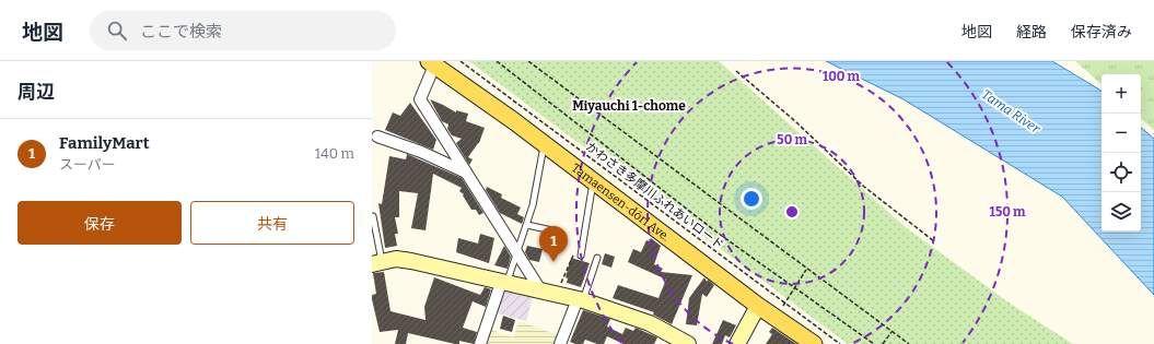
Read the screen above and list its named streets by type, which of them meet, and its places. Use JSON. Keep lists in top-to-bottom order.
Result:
{
  "streets": {
    "main road": ["Tamaensen-dōri Ave."],
    "path": ["かわさき多摩川ふれあいロード"]
  },
  "districts": ["Miyauchi 1-chome"],
  "water": ["Tama River"],
  "page": {
    "header": "地図",
    "search": "ここで検索",
    "nav": ["地図", "経路", "保存済み"],
    "heading": "周辺",
    "map_buttons": ["+", "−"],
    "list": [
      {
        "mark": "1",
        "name": "FamilyMart",
        "note": "スーパー",
        "value": "140 m"
      }
    ],
    "buttons": ["保存", "共有"],
    "pins": "1"
  },
  "rings": ["100 m", "50 m", "150 m"]
}
